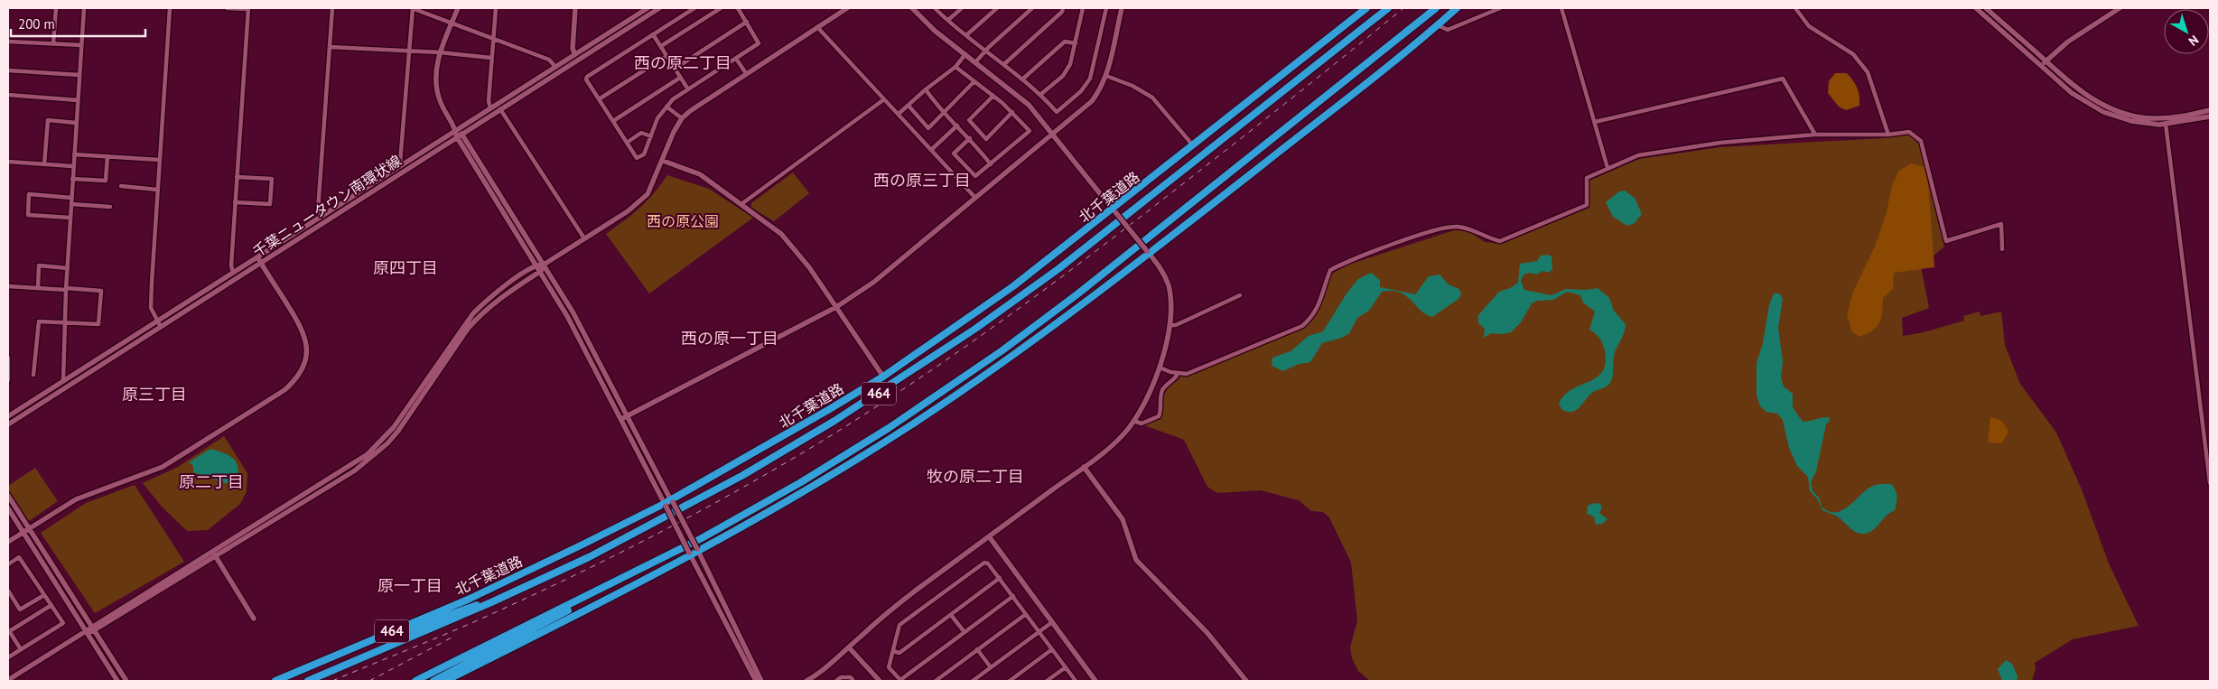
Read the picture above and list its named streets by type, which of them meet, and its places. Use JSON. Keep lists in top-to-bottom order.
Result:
{
  "streets": {
    "highway": ["北千葉道路", "464"],
    "street": ["千葉ニュータウン南環状線"]
  },
  "districts": [
    "西の原二丁目",
    "西の原三丁目",
    "原四丁目",
    "西の原一丁目",
    "原三丁目",
    "牧の原二丁目",
    "原二丁目",
    "原一丁目"
  ],
  "parks": ["西の原公園"],
  "scale_bar": "200 m",
  "north": "bottom right"
}
